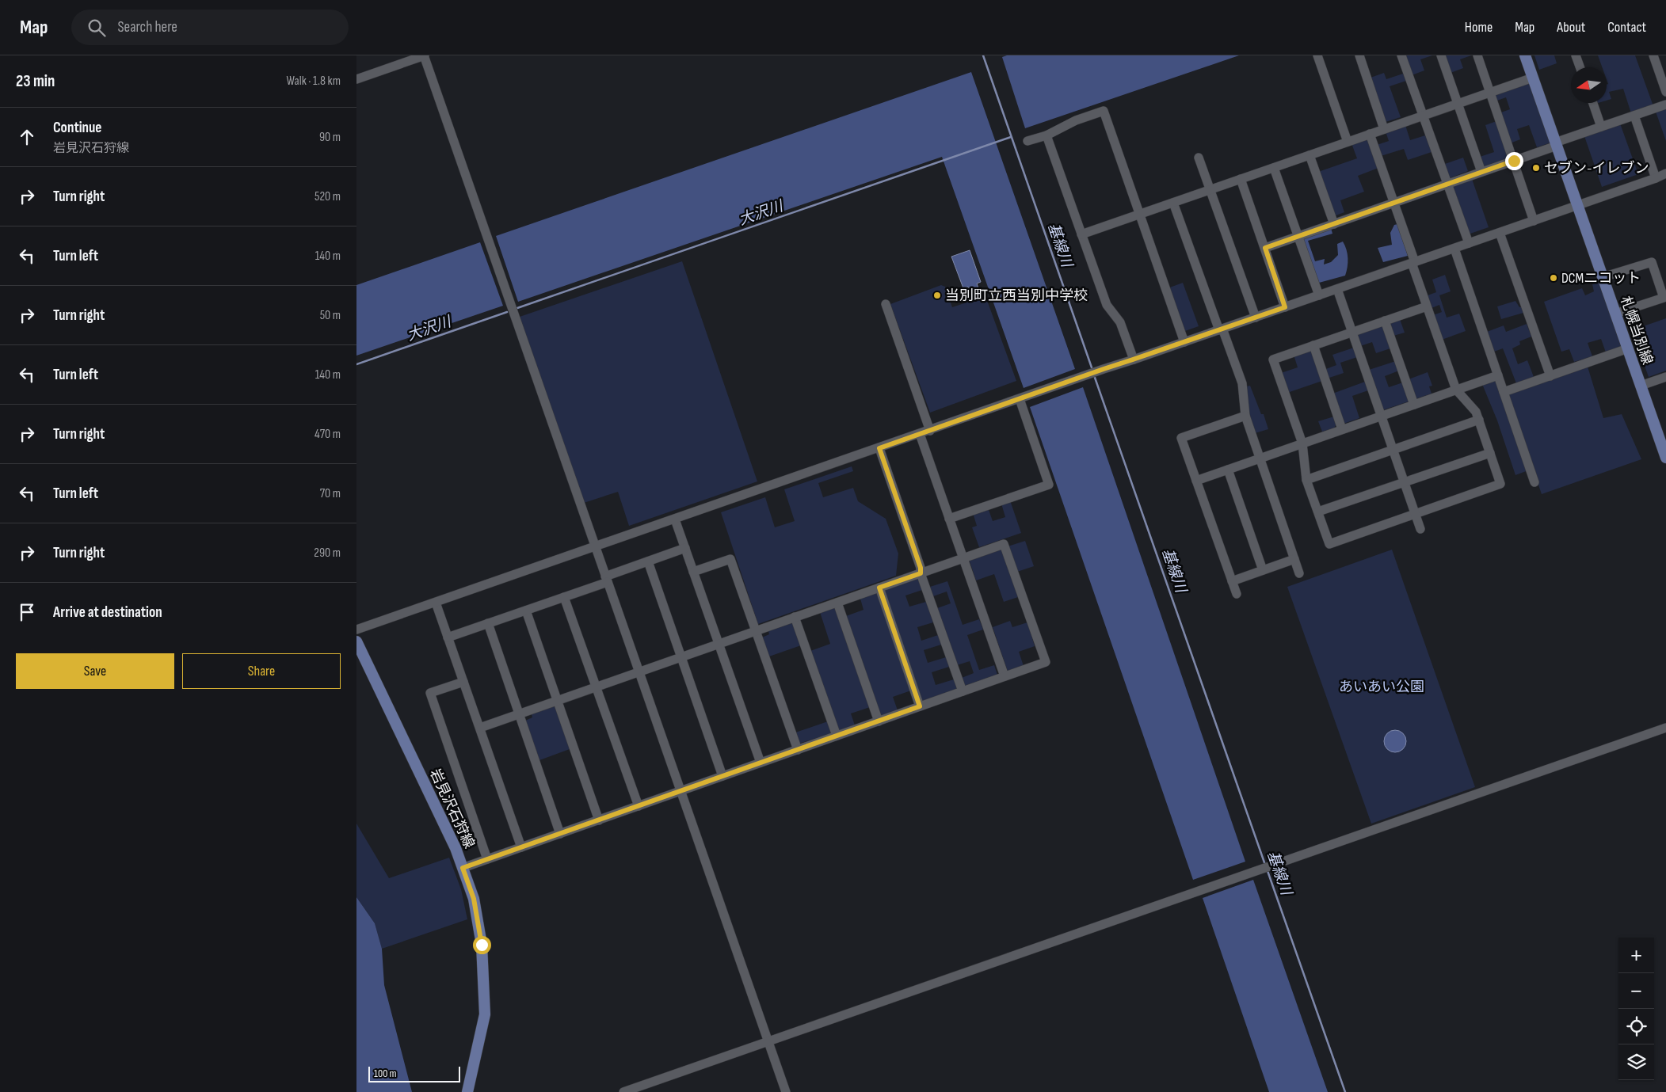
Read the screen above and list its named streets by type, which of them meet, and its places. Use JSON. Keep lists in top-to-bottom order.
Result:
{
  "streets": {
    "main road": ["札幌当別線", "岩見沢石狩線"]
  },
  "water": ["大沢川", "基線川"],
  "parks": ["あいあい公園"],
  "places": ["セブン-イレブン", "DCMニコット", "当別町立西当別中学校"],
  "scale_bar": "100 m",
  "north": "left",
  "page": {
    "header": "Map",
    "search": "Search here",
    "nav": [
      "Home",
      "Map",
      "About",
      "Contact"
    ],
    "heading": ["23 min", "Walk · 1.8 km"],
    "list": [
      ["Continue", "岩見沢石狩線", "90 m"],
      ["Turn right", "520 m"],
      ["Turn left", "140 m"],
      ["Turn right", "50 m"],
      ["Turn left", "140 m"],
      ["Turn right", "470 m"],
      ["Turn left", "70 m"],
      ["Turn right", "290 m"],
      "Arrive at destination"
    ],
    "buttons": ["Save", "Share"],
    "map_buttons": ["+", "−"],
    "scale": "100 m"
  }
}
